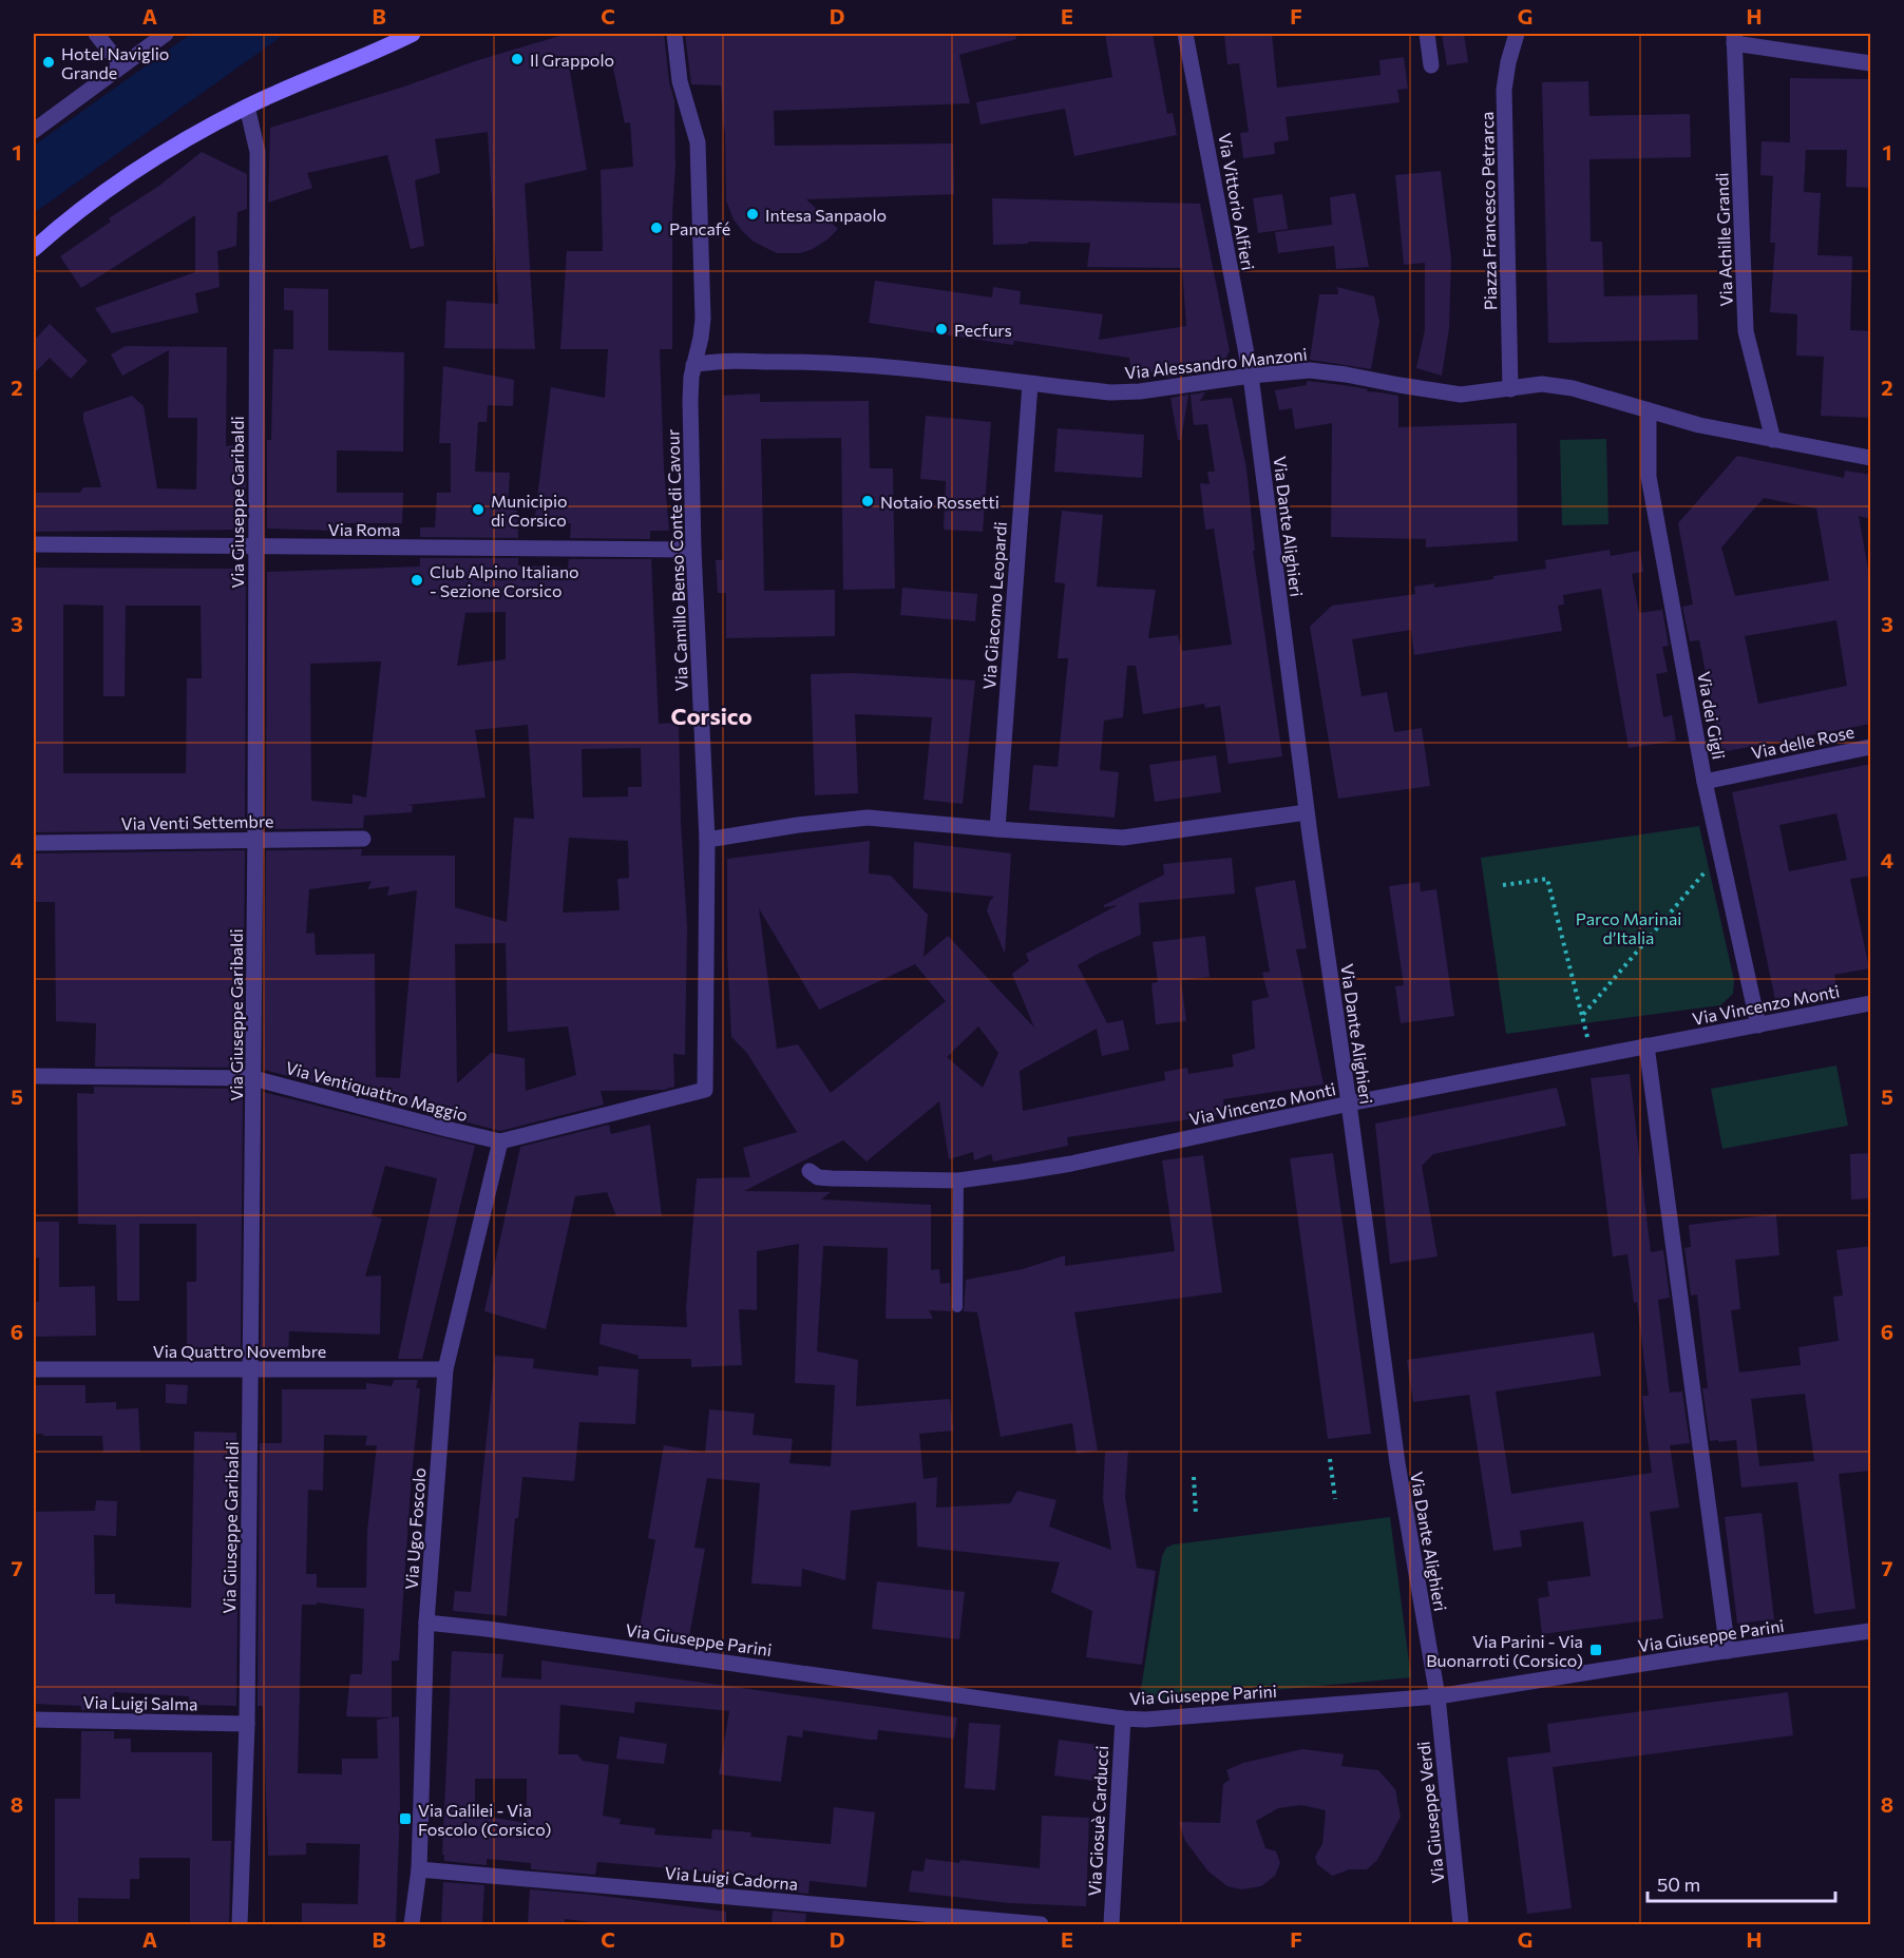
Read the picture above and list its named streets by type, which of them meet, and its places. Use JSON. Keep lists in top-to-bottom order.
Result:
{
  "streets": {
    "street": [
      "Via Vittorio Alfieri",
      "Piazza Francesco Petrarca",
      "Via Achille Grandi",
      "Via Alessandro Manzoni",
      "Via Giuseppe Garibaldi",
      "Via Dante Alighieri",
      "Via Roma",
      "Via Camillo Benso Conte di Cavour",
      "Via Giacomo Leopardi",
      "Via dei Gigli",
      "Via delle Rose",
      "Via Venti Settembre",
      "Via Vincenzo Monti",
      "Via Ventiquattro Maggio",
      "Via Quattro Novembre",
      "Via Ugo Foscolo",
      "Via Giuseppe Parini",
      "Via Luigi Salma",
      "Via Giuseppe Verdi",
      "Via Giosuè Carducci",
      "Via Luigi Cadorna"
    ]
  },
  "crossings": [
    ["Via Vittorio Alfieri", "Via Alessandro Manzoni"],
    ["Via Vittorio Alfieri", "Via Dante Alighieri"],
    ["Piazza Francesco Petrarca", "Via Alessandro Manzoni"],
    ["Via Achille Grandi", "Via Alessandro Manzoni"],
    ["Via Alessandro Manzoni", "Via Dante Alighieri"],
    ["Via Alessandro Manzoni", "Via Camillo Benso Conte di Cavour"],
    ["Via Alessandro Manzoni", "Via Giacomo Leopardi"],
    ["Via Alessandro Manzoni", "Via dei Gigli"],
    ["Via Giuseppe Garibaldi", "Via Roma"],
    ["Via Giuseppe Garibaldi", "Via Venti Settembre"],
    ["Via Giuseppe Garibaldi", "Via Ventiquattro Maggio"],
    ["Via Giuseppe Garibaldi", "Via Quattro Novembre"],
    ["Via Giuseppe Garibaldi", "Via Luigi Salma"],
    ["Via Dante Alighieri", "Via Vincenzo Monti"],
    ["Via Dante Alighieri", "Via Giuseppe Parini"],
    ["Via Dante Alighieri", "Via Giuseppe Verdi"],
    ["Via Roma", "Via Camillo Benso Conte di Cavour"],
    ["Via Camillo Benso Conte di Cavour", "Via Ventiquattro Maggio"],
    ["Via dei Gigli", "Via delle Rose"],
    ["Via dei Gigli", "Via Vincenzo Monti"],
    ["Via Ventiquattro Maggio", "Via Ugo Foscolo"],
    ["Via Quattro Novembre", "Via Ugo Foscolo"],
    ["Via Ugo Foscolo", "Via Giuseppe Parini"],
    ["Via Ugo Foscolo", "Via Luigi Cadorna"],
    ["Via Giuseppe Parini", "Via Giuseppe Verdi"],
    ["Via Giuseppe Parini", "Via Giosuè Carducci"]
  ],
  "districts": ["Corsico"],
  "parks": ["Parco Marinai d’Italia"],
  "places": {
    "other": [
      "Il Grappolo",
      "Hotel Naviglio Grande",
      "Intesa Sanpaolo",
      "Pancafé",
      "Pecfurs",
      "Notaio Rossetti",
      "Municipio di Corsico",
      "Club Alpino Italiano - Sezione Corsico"
    ],
    "transit": ["Via Parini - Via Buonarroti (Corsico)", "Via Galilei - Via Foscolo (Corsico)"]
  },
  "scale_bar": "50 m",
  "grid": {
    "columns": [
      "A",
      "B",
      "C",
      "D",
      "E",
      "F",
      "G",
      "H"
    ],
    "rows": [
      "1",
      "2",
      "3",
      "4",
      "5",
      "6",
      "7",
      "8"
    ]
  }
}
